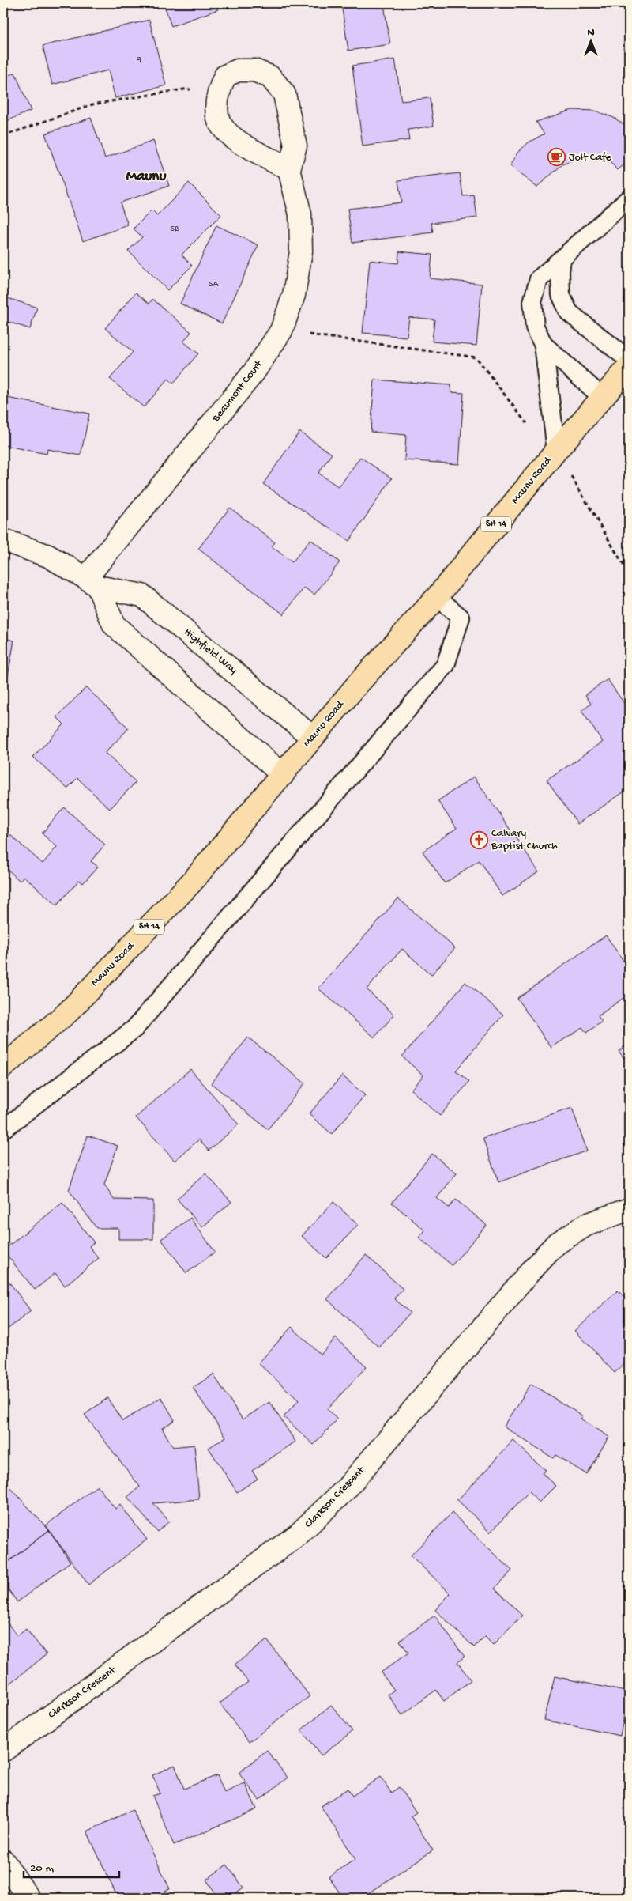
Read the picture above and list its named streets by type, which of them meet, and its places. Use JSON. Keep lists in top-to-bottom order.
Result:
{
  "streets": {
    "main road": ["Maunu Road", "SH 14"],
    "street": ["Beaumont Court", "Highfield Way", "Clarkson Crescent"]
  },
  "crossings": [
    ["Beaumont Court", "Highfield Way"],
    ["Maunu Road", "Highfield Way"]
  ],
  "districts": ["Maunu"],
  "places": {
    "cafe": ["Jolt Cafe"],
    "church": ["Calvary Baptist Church"]
  },
  "house_numbers": ["9", "5B", "5A"],
  "scale_bar": "20 m",
  "north": "top"
}
